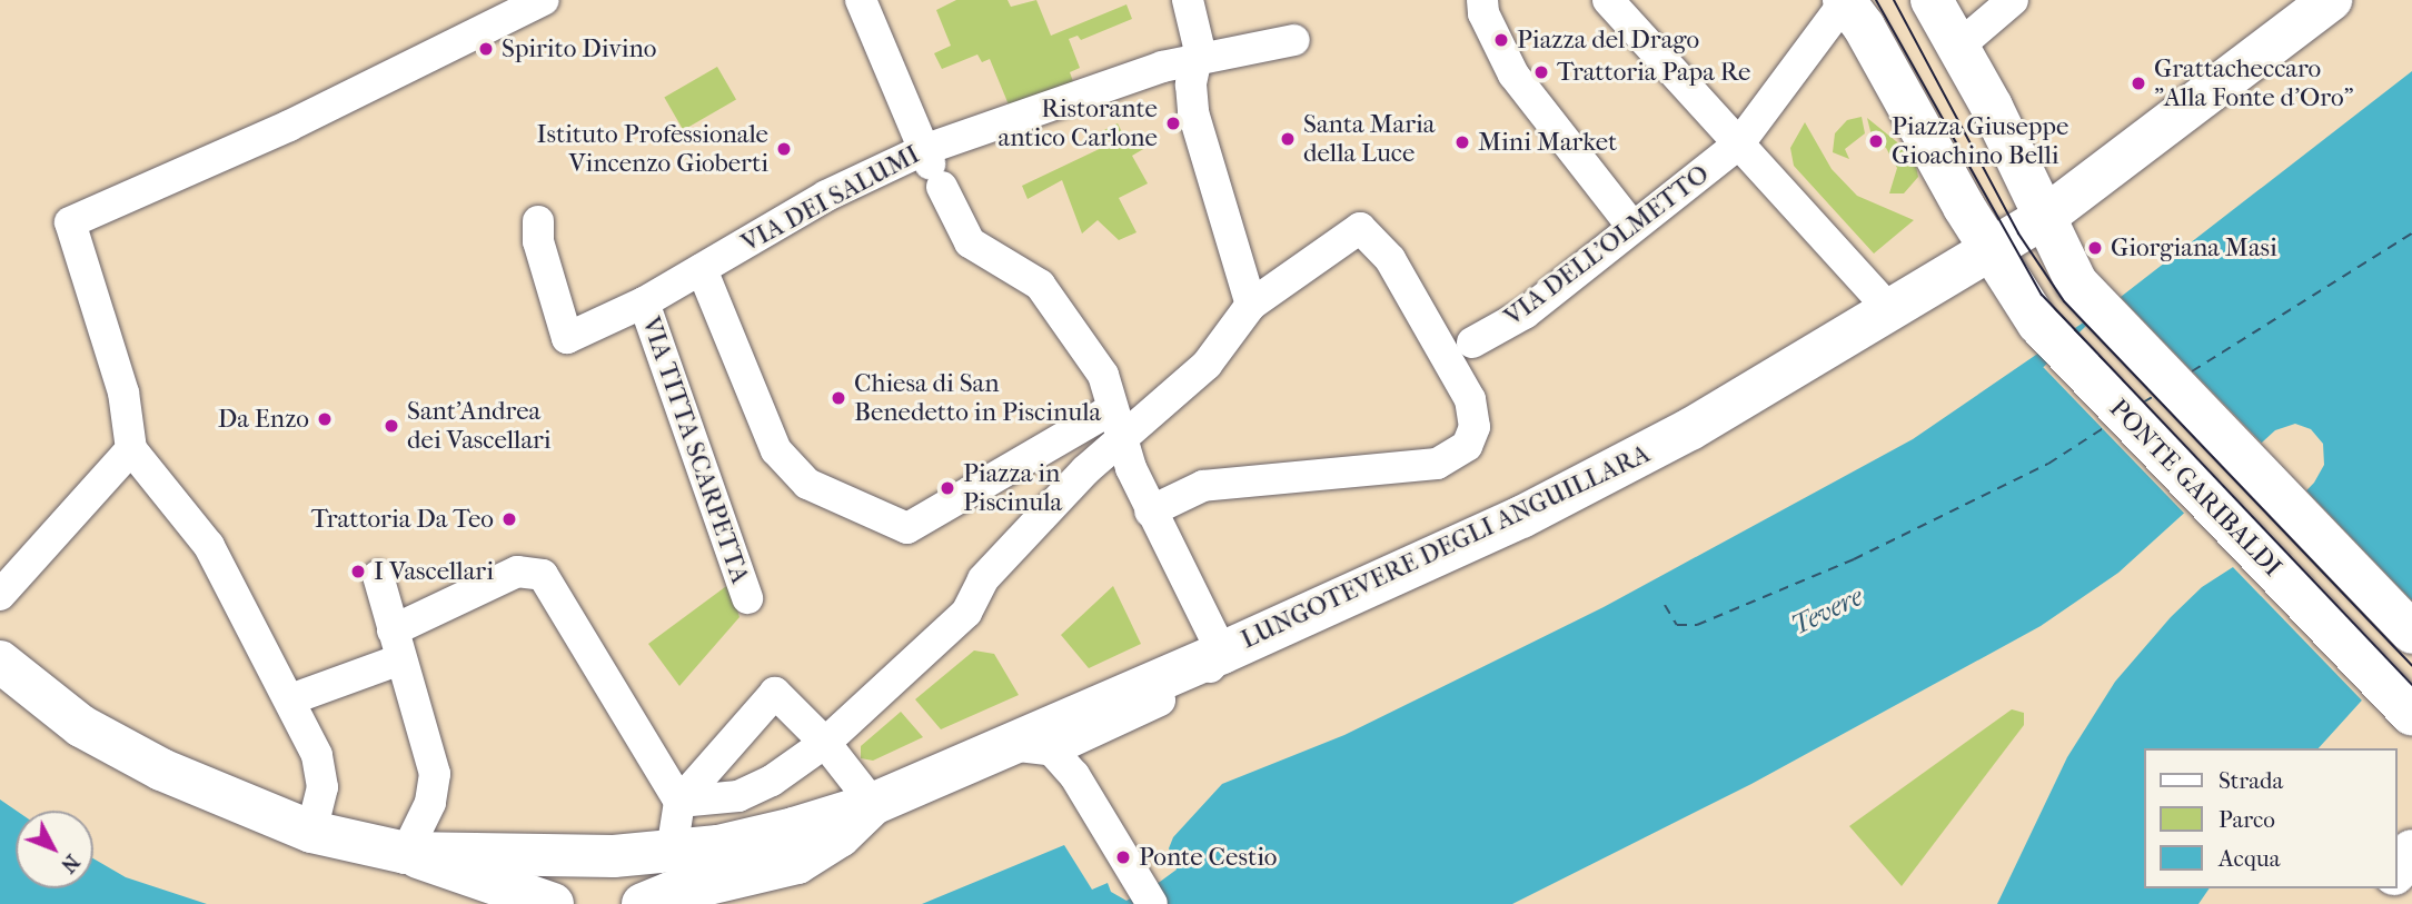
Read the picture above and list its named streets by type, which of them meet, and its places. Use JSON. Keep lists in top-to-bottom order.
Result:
{
  "streets": {
    "main road": ["PONTE GARIBALDI", "LUNGOTEVERE DEGLI ANGUILLARA"],
    "street": ["VIA DEI SALUMI", "VIA DELL'OLMETTO", "VIA TITTA SCARPETTA"]
  },
  "crossings": [
    ["VIA DEI SALUMI", "VIA TITTA SCARPETTA"],
    ["PONTE GARIBALDI", "LUNGOTEVERE DEGLI ANGUILLARA"]
  ],
  "water": ["Tevere"],
  "places": [
    "Piazza del Drago",
    "Spirito Divino",
    "Trattoria Papa Re",
    "Grattacheccaro \"Alla Fonte d'Oro\"",
    "Ristorante antico Carlone",
    "Santa Maria della Luce",
    "Piazza Giuseppe Gioachino Belli",
    "Mini Market",
    "Istituto Professionale Vincenzo Gioberti",
    "Giorgiana Masi",
    "Chiesa di San Benedetto in Piscinula",
    "Da Enzo",
    "Sant'Andrea dei Vascellari",
    "Piazza in Piscinula",
    "Trattoria Da Teo",
    "I Vascellari",
    "Ponte Cestio"
  ],
  "legend": ["Strada", "Parco", "Acqua"],
  "north": "bottom right"
}
